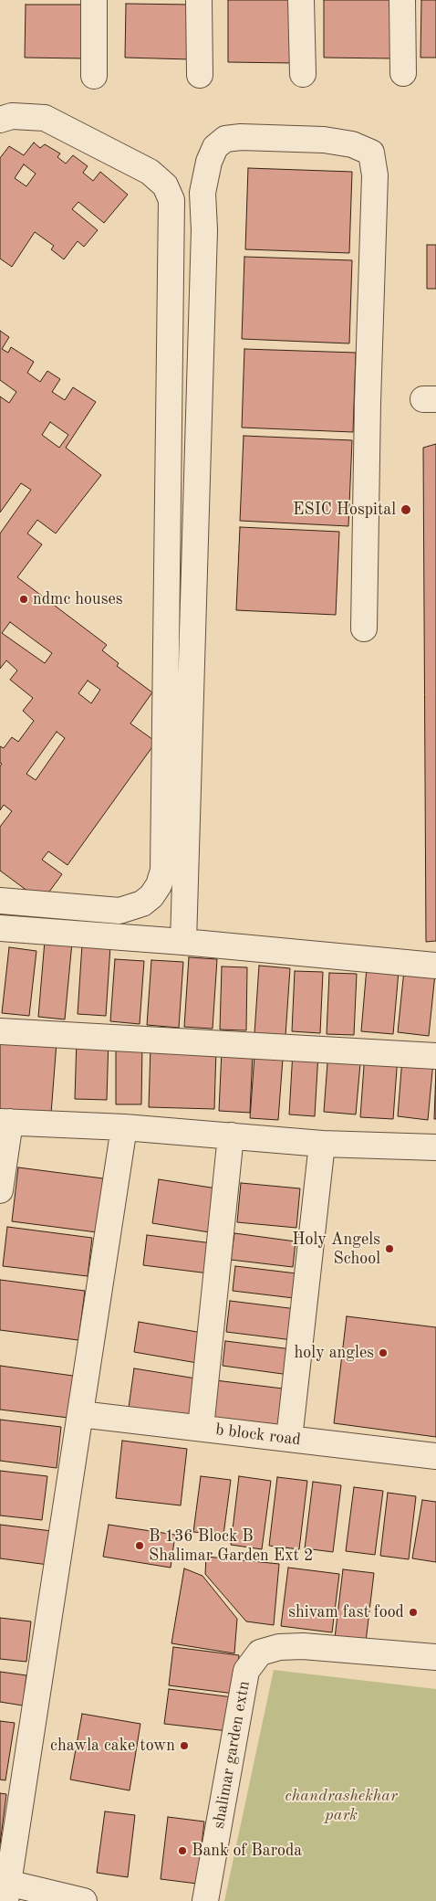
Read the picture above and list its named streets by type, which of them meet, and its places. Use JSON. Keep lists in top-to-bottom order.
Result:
{
  "streets": {
    "street": ["b block road", "shalimar garden extn"]
  },
  "parks": ["chandrashekhar park"],
  "places": [
    "ESIC Hospital",
    "ndmc houses",
    "Holy Angels School",
    "holy angles",
    "B 136 Block B Shalimar Garden Ext 2",
    "shivam fast food",
    "chawla cake town",
    "Bank of Baroda"
  ]
}
